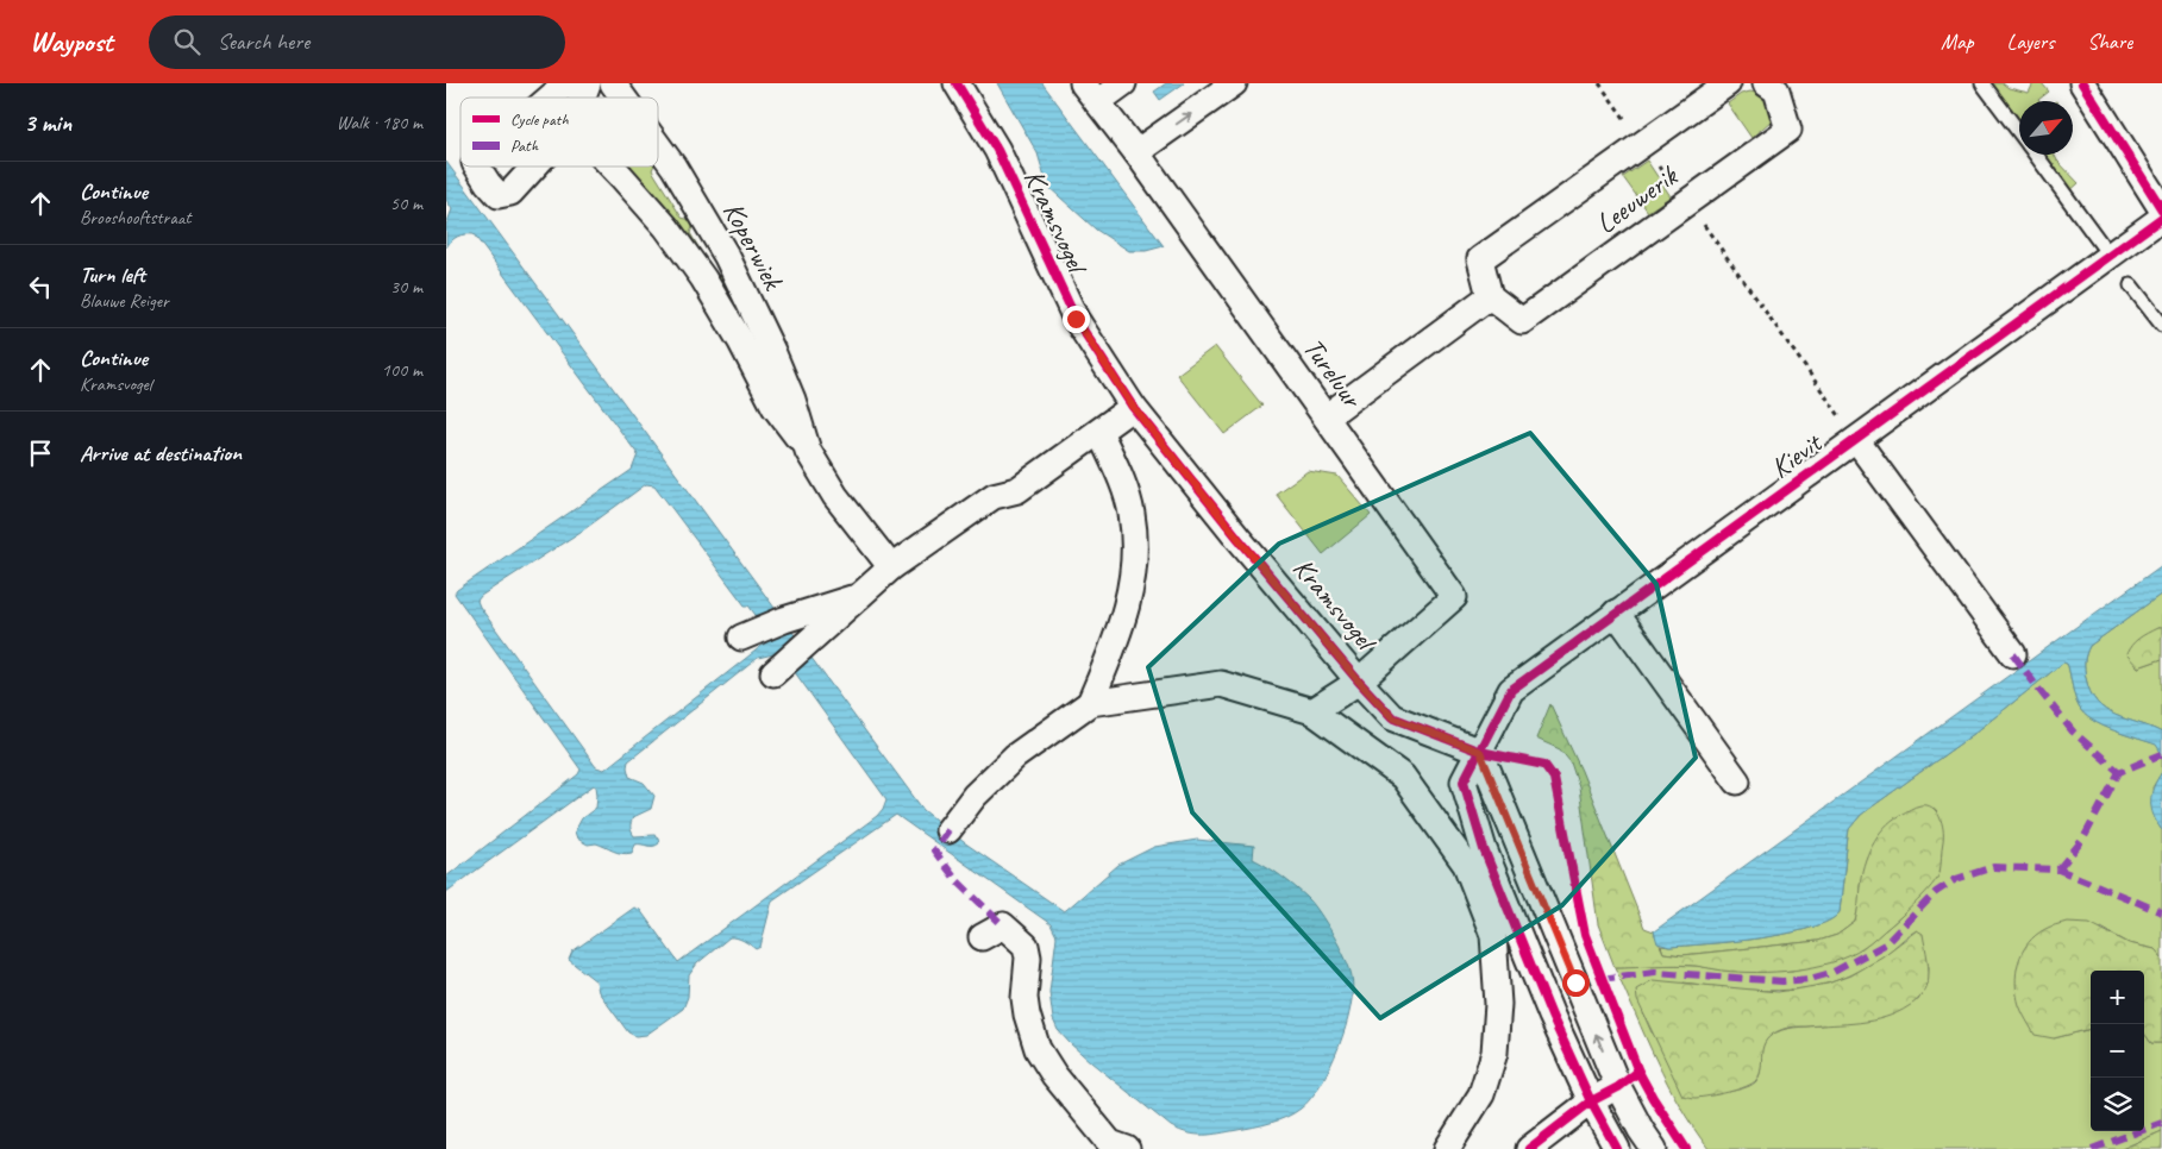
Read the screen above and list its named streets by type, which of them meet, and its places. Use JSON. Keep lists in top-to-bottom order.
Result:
{
  "streets": {
    "street": [
      "Leeuwerik",
      "Kramsvogel",
      "Koperwiek",
      "Tureluur",
      "Kievit"
    ]
  },
  "crossings": [
    ["Kramsvogel", "Tureluur"],
    ["Kramsvogel", "Kievit"]
  ],
  "legend": ["Cycle path", "Path"],
  "north": "top right",
  "page": {
    "header": "Waypost",
    "search": "Search here",
    "nav": ["Map", "Layers", "Share"],
    "heading": ["3 min", "Walk · 180 m"],
    "list": [
      ["Continue", "Brooshooftstraat", "50 m"],
      ["Turn left", "Blauwe Reiger", "30 m"],
      ["Continue", "Kramsvogel", "100 m"],
      "Arrive at destination"
    ],
    "map_buttons": ["+", "−"]
  }
}
